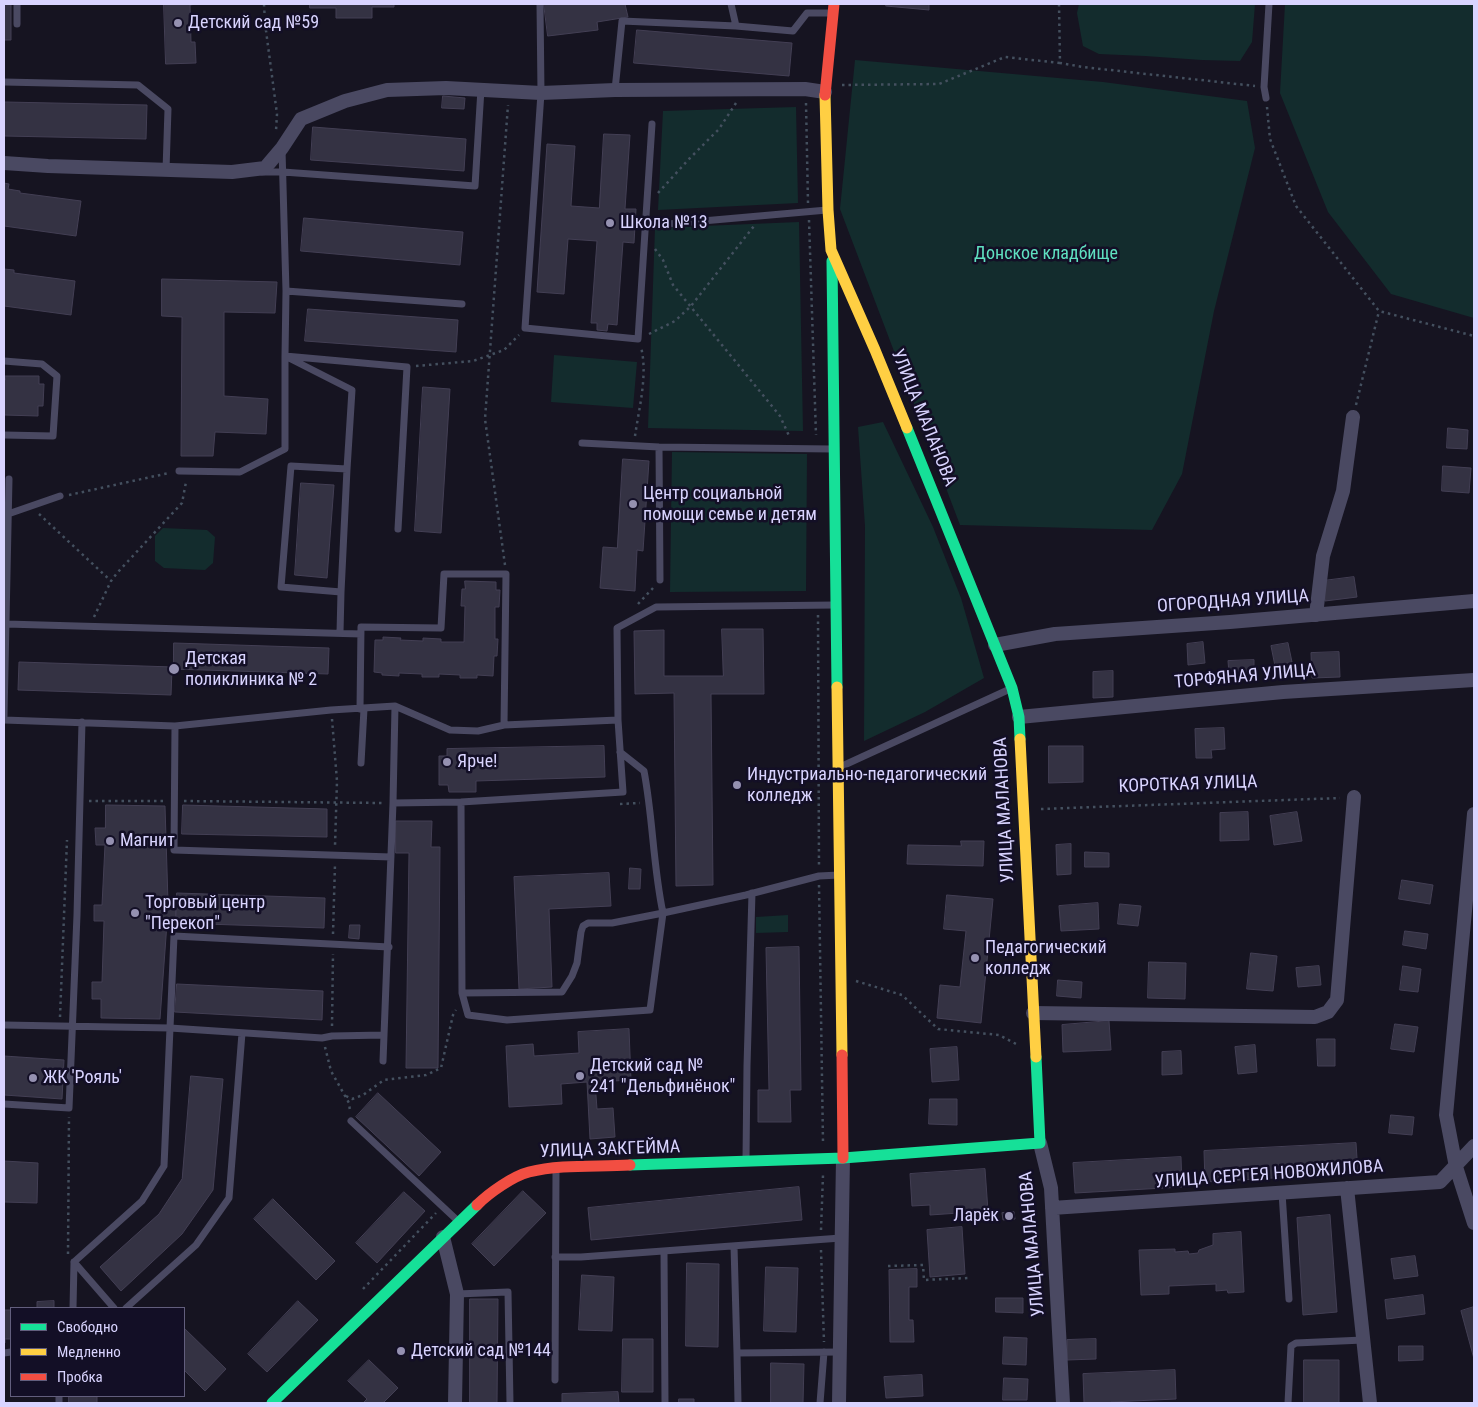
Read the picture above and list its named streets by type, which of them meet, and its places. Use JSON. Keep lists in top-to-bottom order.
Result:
{
  "streets": {
    "street": [
      "УЛИЦА МАЛАНОВА",
      "ОГОРОДНАЯ УЛИЦА",
      "ТОРФЯНАЯ УЛИЦА",
      "УЛИЦА ЗАКГЕЙМА",
      "УЛИЦА СЕРГЕЯ НОВОЖИЛОВА"
    ],
    "path": ["КОРОТКАЯ УЛИЦА"]
  },
  "crossings": [
    ["УЛИЦА МАЛАНОВА", "ОГОРОДНАЯ УЛИЦА"],
    ["УЛИЦА МАЛАНОВА", "ТОРФЯНАЯ УЛИЦА"],
    ["УЛИЦА МАЛАНОВА", "КОРОТКАЯ УЛИЦА"],
    ["УЛИЦА МАЛАНОВА", "УЛИЦА ЗАКГЕЙМА"],
    ["УЛИЦА МАЛАНОВА", "УЛИЦА СЕРГЕЯ НОВОЖИЛОВА"]
  ],
  "parks": ["Донское кладбище"],
  "places": [
    "Детский сад №59",
    "Школа №13",
    "Центр социальной помощи семье и детям",
    "Детская поликлиника № 2",
    "Ярче!",
    "Индустриально-педагогический колледж",
    "Магнит",
    "Торговый центр \"Перекоп\"",
    "Педагогический колледж",
    "Детский сад № 241 \"Дельфинёнок\"",
    "ЖК 'Рояль'",
    "Ларёк",
    "Детский сад №144"
  ],
  "legend": ["Свободно", "Медленно", "Пробка"]
}
